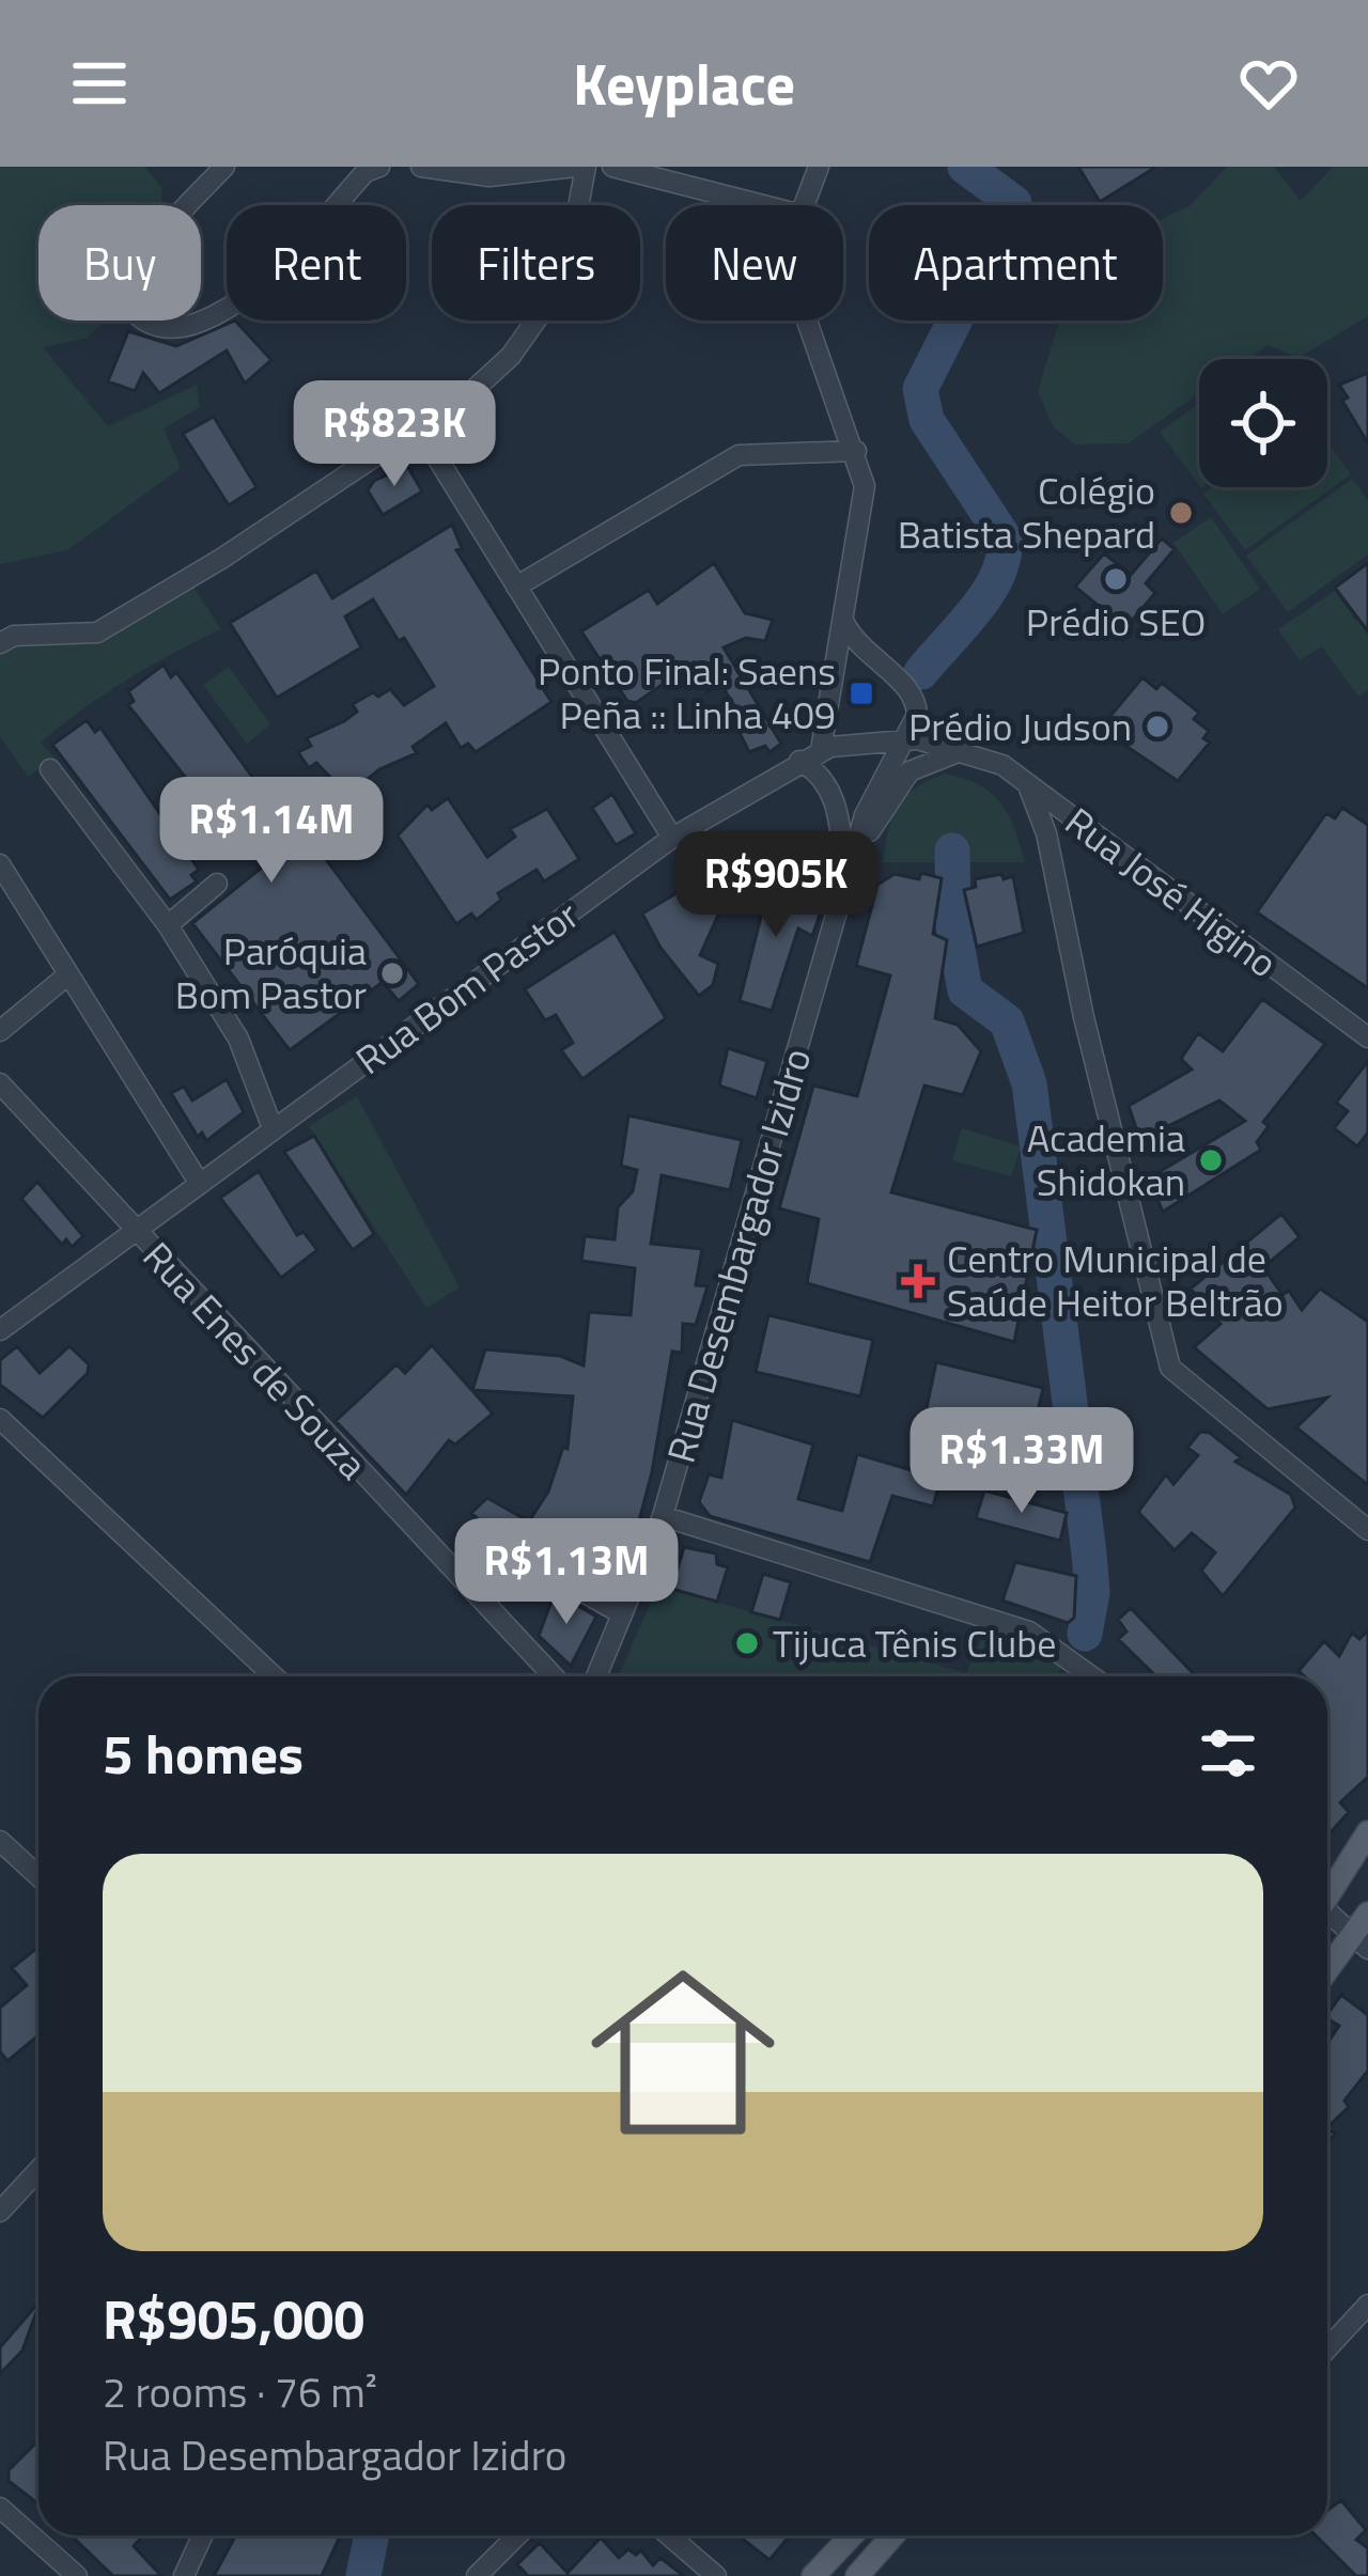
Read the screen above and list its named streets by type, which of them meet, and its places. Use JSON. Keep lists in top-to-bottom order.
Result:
{
  "streets": {
    "street": [
      "Rua José Higino",
      "Rua Bom Pastor",
      "Rua Desembargador Izidro",
      "Rua Enes de Souza"
    ]
  },
  "crossings": [
    ["Rua José Higino", "Rua Bom Pastor"],
    ["Rua José Higino", "Rua Desembargador Izidro"],
    ["Rua Bom Pastor", "Rua Desembargador Izidro"],
    ["Rua Bom Pastor", "Rua Enes de Souza"]
  ],
  "places": {
    "other": [
      "Colégio Batista Shepard",
      "Prédio SEO",
      "Prédio Judson",
      "Paróquia Bom Pastor",
      "Academia Shidokan",
      "Tijuca Tênis Clube"
    ],
    "transit": ["Ponto Final: Saens Peña :: Linha 409"],
    "health": ["Centro Municipal de Saúde Heitor Beltrão"]
  },
  "page": {
    "header": "Keyplace",
    "chip": [
      "Buy",
      "Rent",
      "Filters",
      "New",
      "Apartment"
    ],
    "price": [
      "R$823K",
      "R$1.14M",
      "R$905K",
      "R$1.33M",
      "R$1.13M"
    ],
    "heading": "5 homes",
    "list": [
      {
        "name": "R$905,000",
        "note": "2 rooms · 76 m² · Rua Desembargador Izidro"
      }
    ]
  }
}
